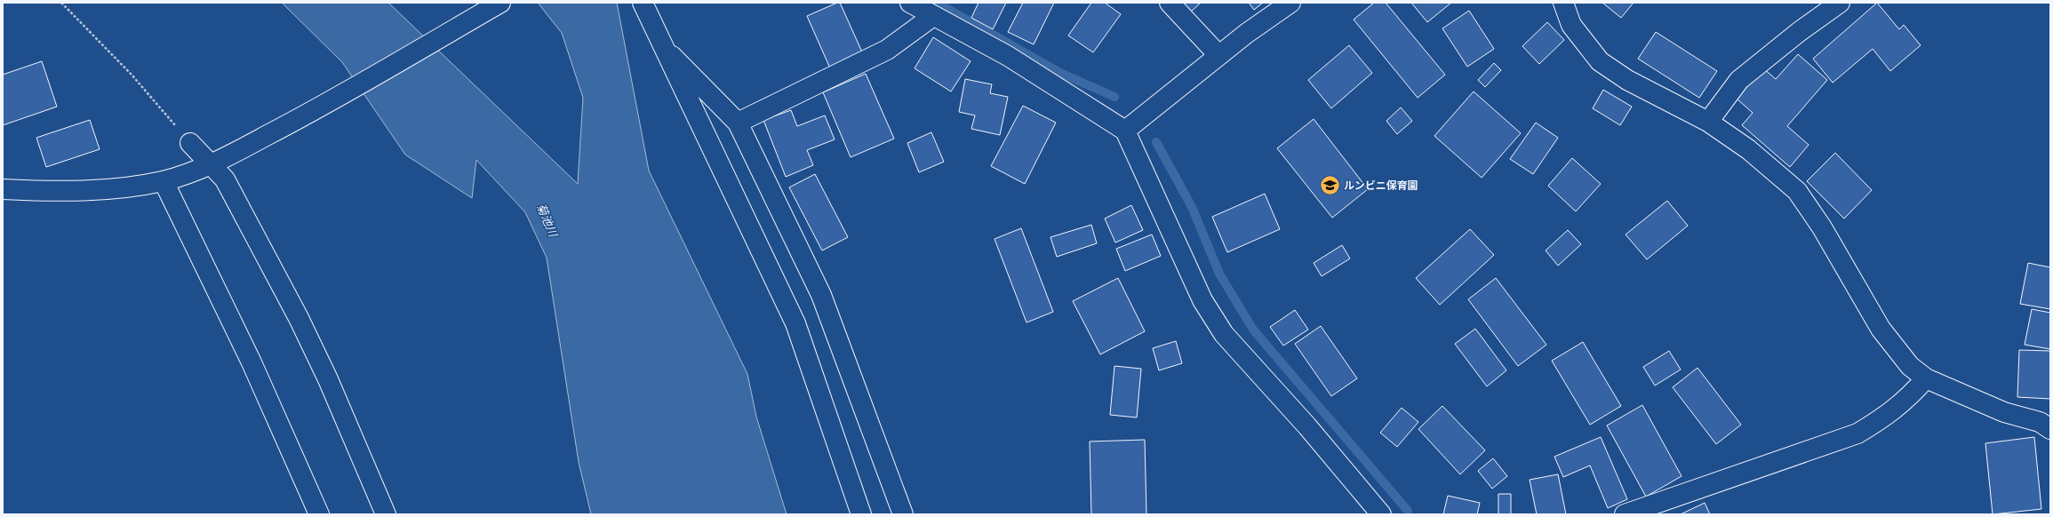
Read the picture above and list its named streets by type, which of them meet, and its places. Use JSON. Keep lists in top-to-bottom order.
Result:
{
  "water": ["菊池川"],
  "places": {
    "school or university": ["ルンビニ保育園"]
  }
}
